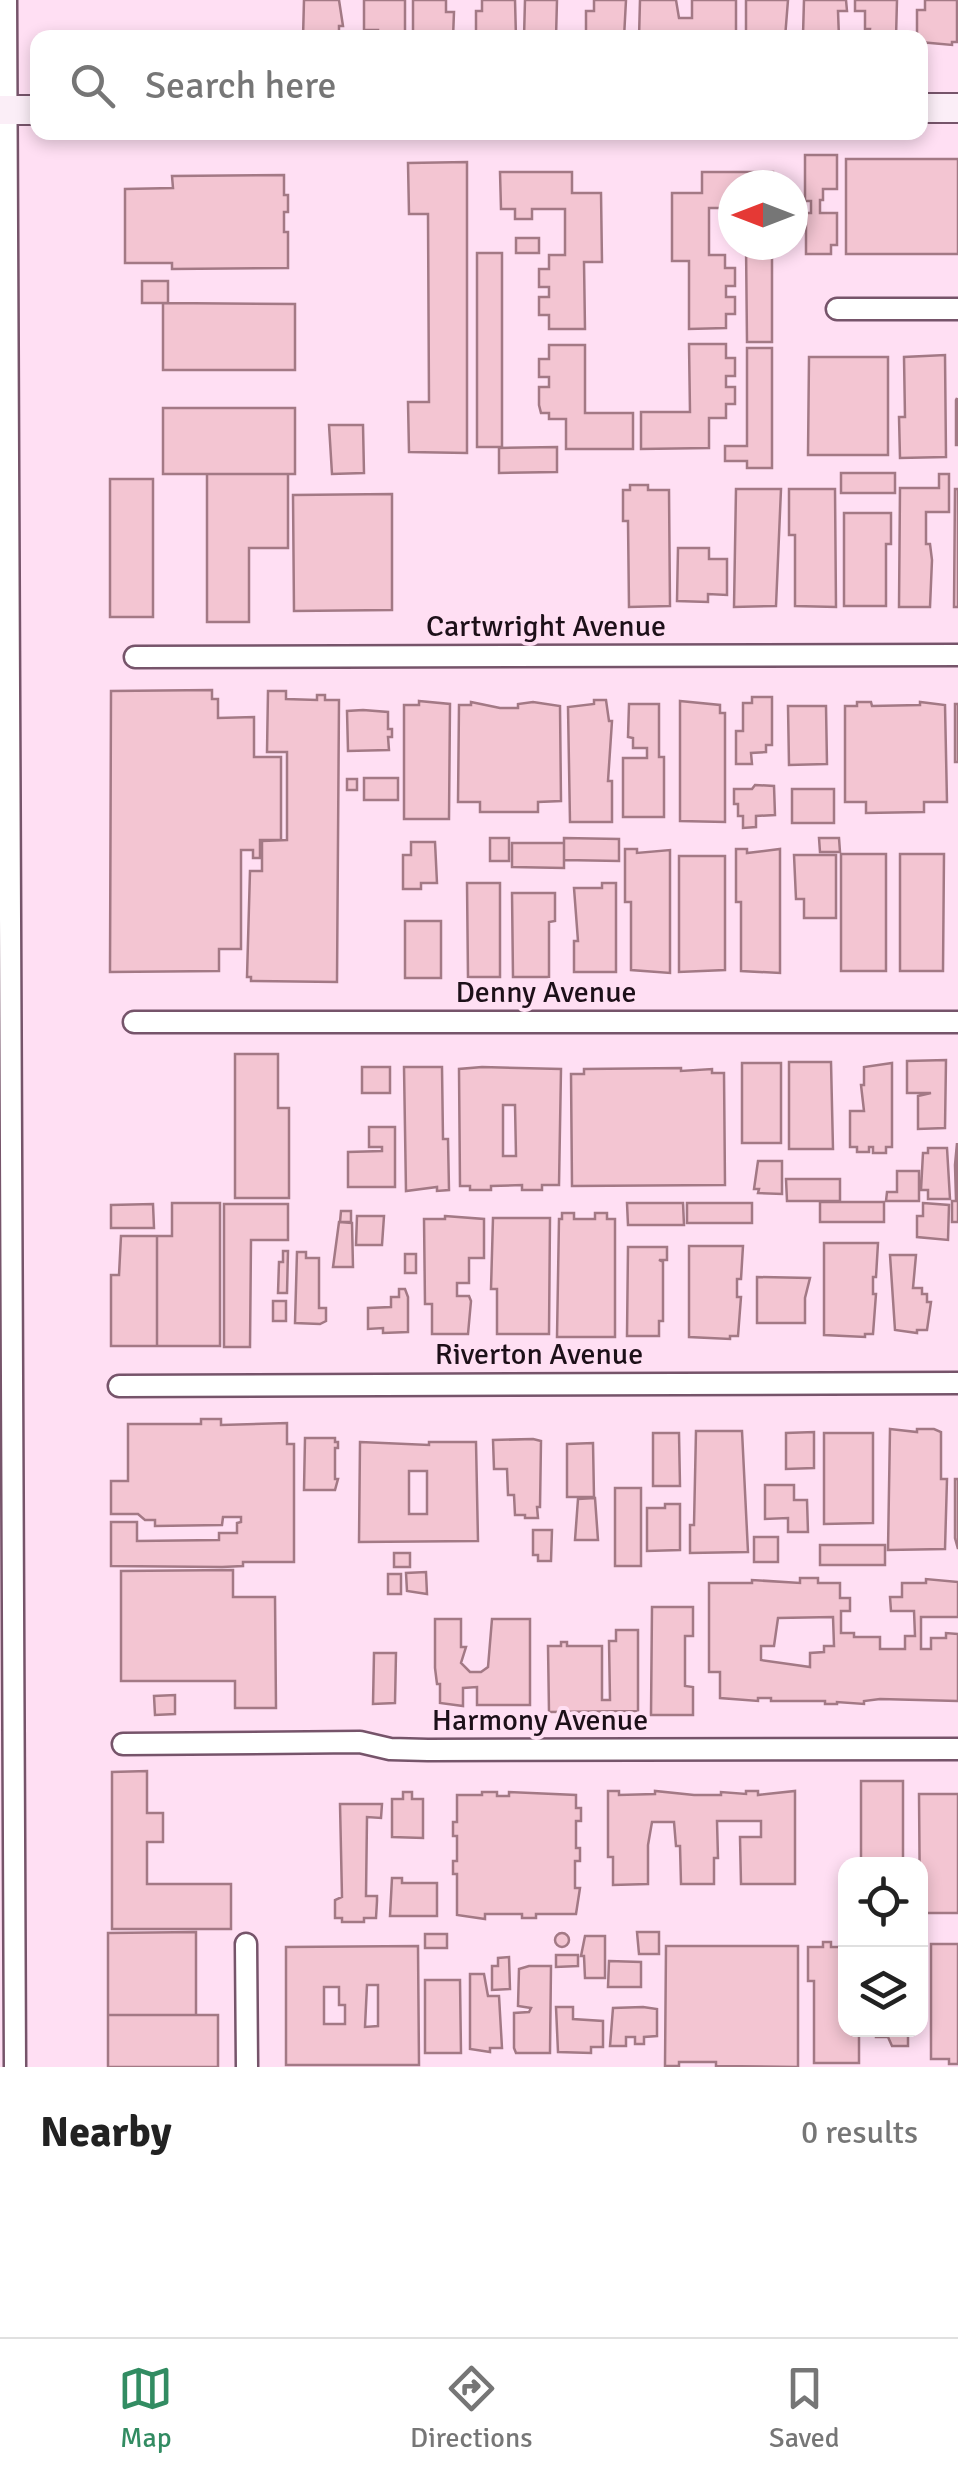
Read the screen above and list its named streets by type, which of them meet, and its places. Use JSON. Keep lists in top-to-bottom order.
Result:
{
  "streets": {
    "street": [
      "Cartwright Avenue",
      "Denny Avenue",
      "Riverton Avenue",
      "Harmony Avenue"
    ]
  },
  "north": "left",
  "page": {
    "search": "Search here",
    "heading": ["Nearby", "0 results"],
    "nav": ["Map", "Directions", "Saved"]
  }
}
